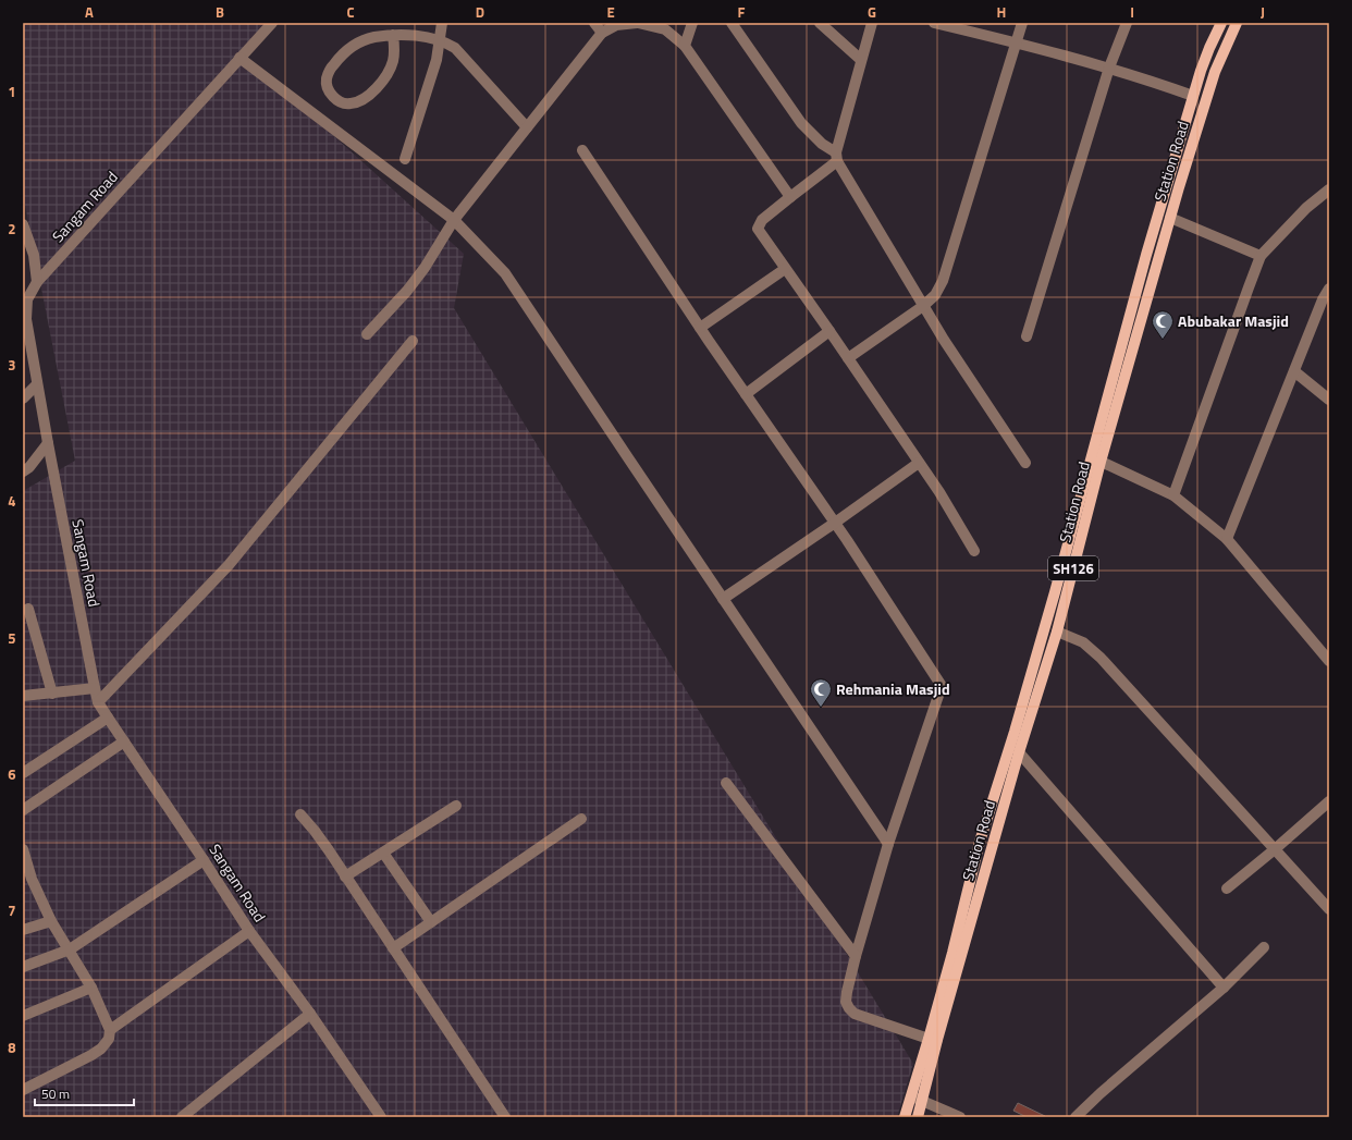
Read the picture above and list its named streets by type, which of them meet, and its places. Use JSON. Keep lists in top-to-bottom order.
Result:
{
  "streets": {
    "main road": ["Station Road", "SH126"],
    "street": ["Sangam Road"]
  },
  "places": {
    "mosque": ["Abubakar Masjid", "Rehmania Masjid"]
  },
  "scale_bar": "50 m",
  "grid": {
    "columns": [
      "A",
      "B",
      "C",
      "D",
      "E",
      "F",
      "G",
      "H",
      "I",
      "J"
    ],
    "rows": [
      "1",
      "2",
      "3",
      "4",
      "5",
      "6",
      "7",
      "8"
    ]
  }
}
